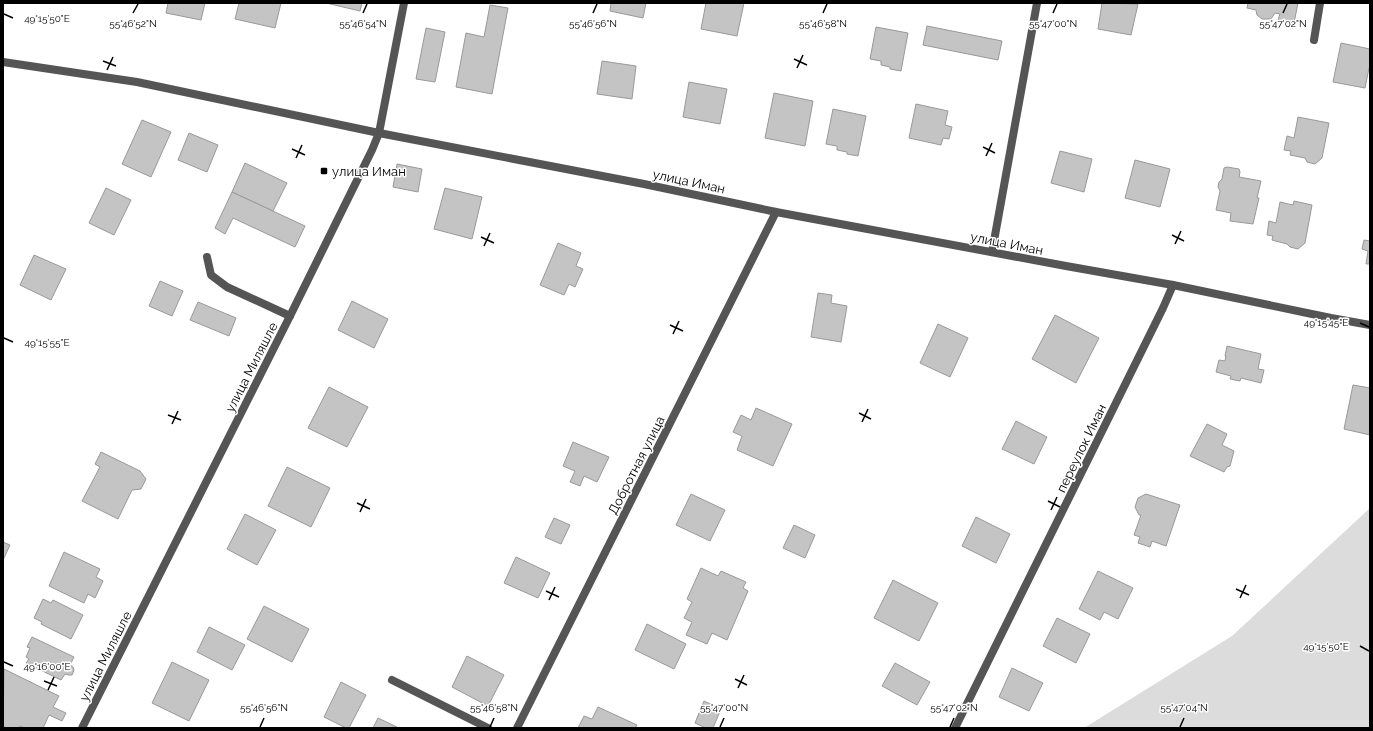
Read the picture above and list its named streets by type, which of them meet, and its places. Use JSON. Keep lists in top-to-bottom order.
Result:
{
  "streets": {
    "street": [
      "улица Иман",
      "улица Миляшле",
      "переулок Иман",
      "Добротная улица"
    ]
  },
  "crossings": [
    ["улица Иман", "улица Миляшле"],
    ["улица Иман", "переулок Иман"],
    ["улица Иман", "Добротная улица"]
  ],
  "places": {
    "transit": ["улица Иман"]
  },
  "coordinates": [
    "49°15'50\"E",
    "55°46'52\"N",
    "55°46'54\"N",
    "55°46'56\"N",
    "55°46'58\"N",
    "55°47'00\"N",
    "55°47'02\"N",
    "49°15'45\"E",
    "49°15'55\"E",
    "49°16'00\"E",
    "55°47'04\"N"
  ]
}
